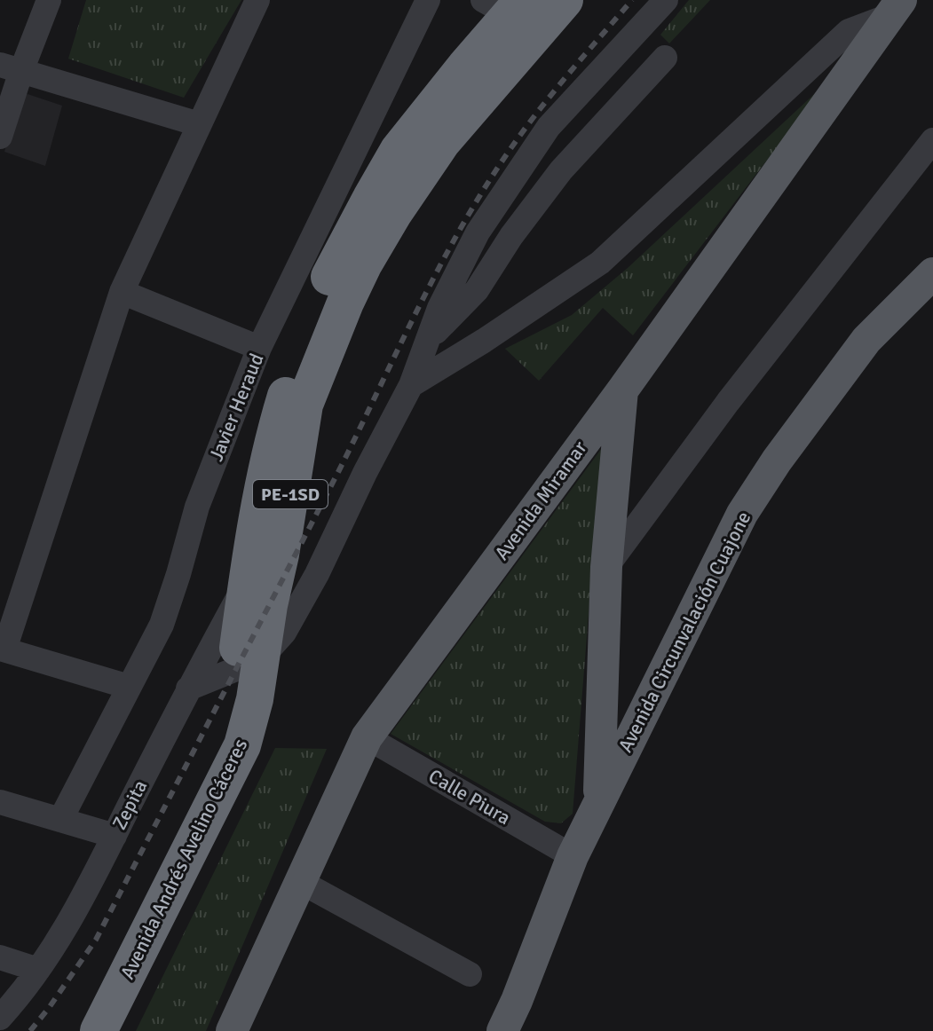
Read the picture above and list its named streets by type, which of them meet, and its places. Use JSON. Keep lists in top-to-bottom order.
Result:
{
  "streets": {
    "highway": ["PE-1SD", "Avenida Andrés Avelino Cáceres"],
    "main road": ["Avenida Miramar", "Avenida Circunvalación Cuajone"],
    "street": ["Javier Heraud", "Calle Piura", "Zepita"]
  },
  "crossings": [
    ["Avenida Miramar", "Calle Piura"],
    ["Avenida Circunvalación Cuajone", "Calle Piura"],
    ["Zepita", "Avenida Andrés Avelino Cáceres"]
  ]
}
